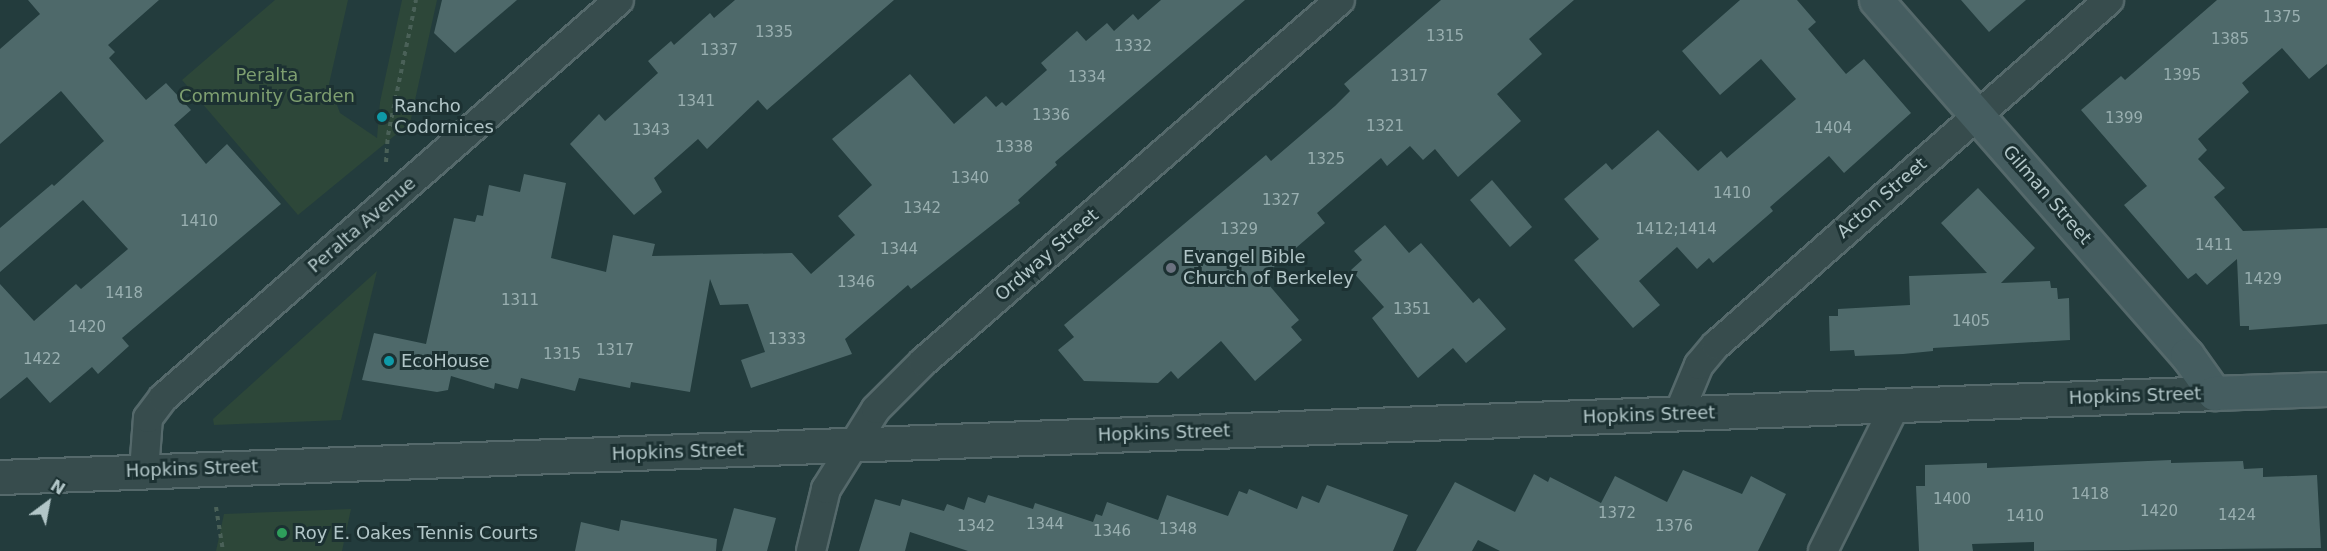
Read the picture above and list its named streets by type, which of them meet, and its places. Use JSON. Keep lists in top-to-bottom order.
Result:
{
  "streets": {
    "main road": ["Gilman Street", "Hopkins Street"],
    "street": ["Acton Street", "Peralta Avenue", "Ordway Street"]
  },
  "crossings": [
    ["Gilman Street", "Acton Street"],
    ["Gilman Street", "Hopkins Street"],
    ["Acton Street", "Hopkins Street"],
    ["Peralta Avenue", "Hopkins Street"],
    ["Ordway Street", "Hopkins Street"]
  ],
  "parks": ["Peralta Community Garden"],
  "places": [
    "Rancho Codornices",
    "Evangel Bible Church of Berkeley",
    "EcoHouse",
    "Roy E. Oakes Tennis Courts"
  ],
  "house_numbers": [
    "1375",
    "1335",
    "1315",
    "1385",
    "1332",
    "1337",
    "1395",
    "1317",
    "1334",
    "1341",
    "1336",
    "1399",
    "1321",
    "1404",
    "1343",
    "1338",
    "1325",
    "1340",
    "1410",
    "1327",
    "1342",
    "1410",
    "1329",
    "1412;1414",
    "1411",
    "1344",
    "1429",
    "1346",
    "1418",
    "1311",
    "1351",
    "1405",
    "1420",
    "1333",
    "1317",
    "1315",
    "1422",
    "1418",
    "1400",
    "1420",
    "1372",
    "1424",
    "1410",
    "1344",
    "1342",
    "1376",
    "1348",
    "1346"
  ],
  "north": "top right"
}
